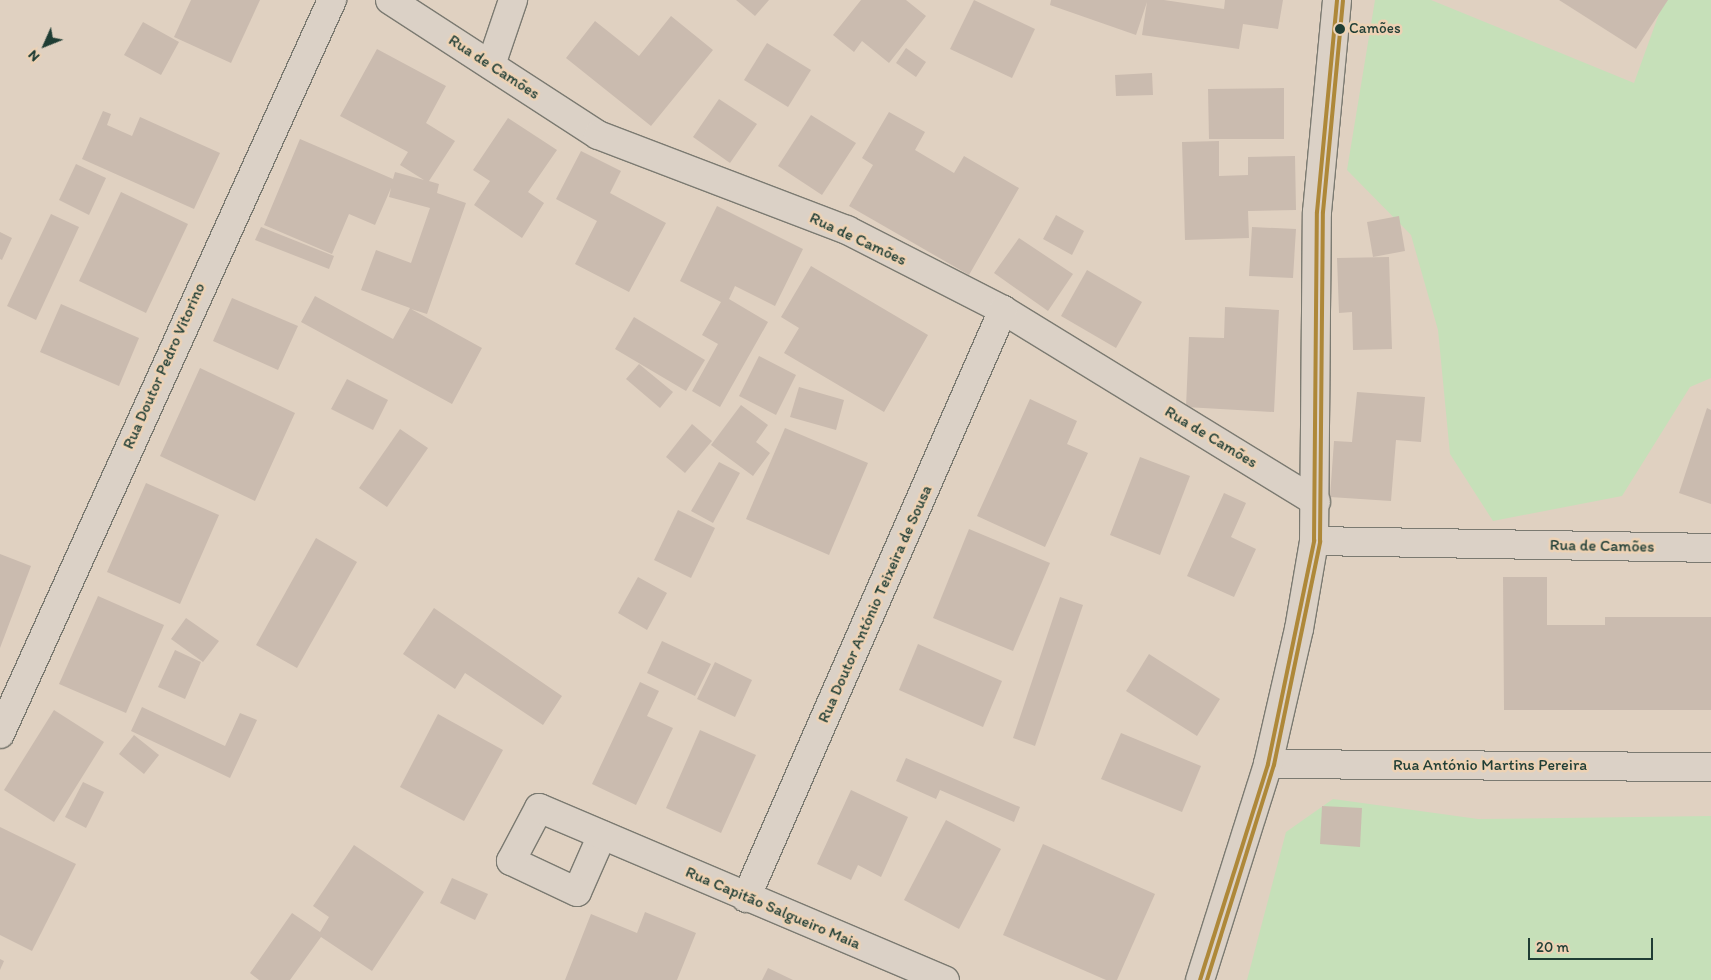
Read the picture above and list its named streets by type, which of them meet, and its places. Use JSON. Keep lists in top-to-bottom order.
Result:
{
  "streets": {
    "street": [
      "Rua de Camões",
      "Rua Doutor Pedro Vitorino",
      "Rua Doutor António Teixeira de Sousa",
      "Rua António Martins Pereira",
      "Rua Capitão Salgueiro Maia"
    ]
  },
  "crossings": [
    ["Rua de Camões", "Rua Doutor António Teixeira de Sousa"],
    ["Rua Doutor António Teixeira de Sousa", "Rua Capitão Salgueiro Maia"]
  ],
  "places": ["Camões"],
  "scale_bar": "20 m",
  "north": "bottom left"
}
